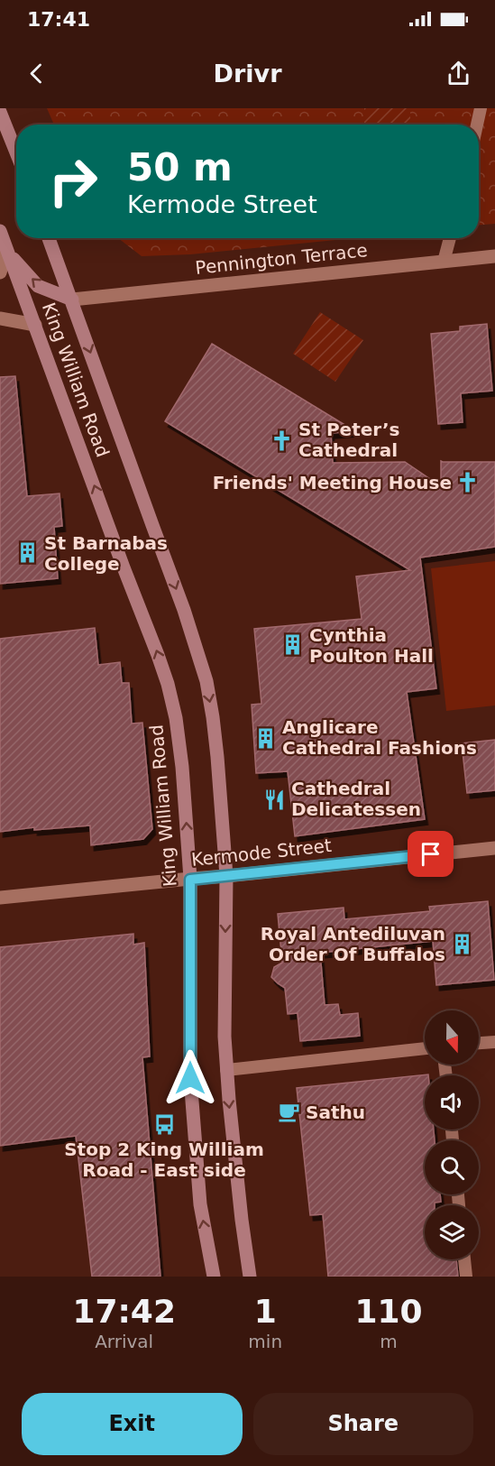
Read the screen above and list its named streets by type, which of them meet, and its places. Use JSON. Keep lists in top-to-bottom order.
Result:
{
  "streets": {
    "main road": ["King William Road"],
    "street": ["Pennington Terrace", "Kermode Street"]
  },
  "crossings": [
    ["Pennington Terrace", "King William Road"],
    ["King William Road", "Kermode Street"]
  ],
  "places": {
    "church": ["St Peter’s Cathedral", "Friends' Meeting House"],
    "building": [
      "St Barnabas College",
      "Cynthia Poulton Hall",
      "Anglicare Cathedral Fashions",
      "Royal Antediluvan Order Of Buffalos"
    ],
    "restaurant": ["Cathedral Delicatessen"],
    "cafe": ["Sathu"],
    "bus stop": ["Stop 2 King William Road - East side"]
  },
  "north": "bottom",
  "page": {
    "status": "17:41",
    "header": "Drivr",
    "turn": ["50 m", "Kermode Street"],
    "eta": [
      "17:42",
      "Arrival",
      "1",
      "min",
      "110",
      "m"
    ],
    "buttons": ["Exit", "Share"]
  }
}
